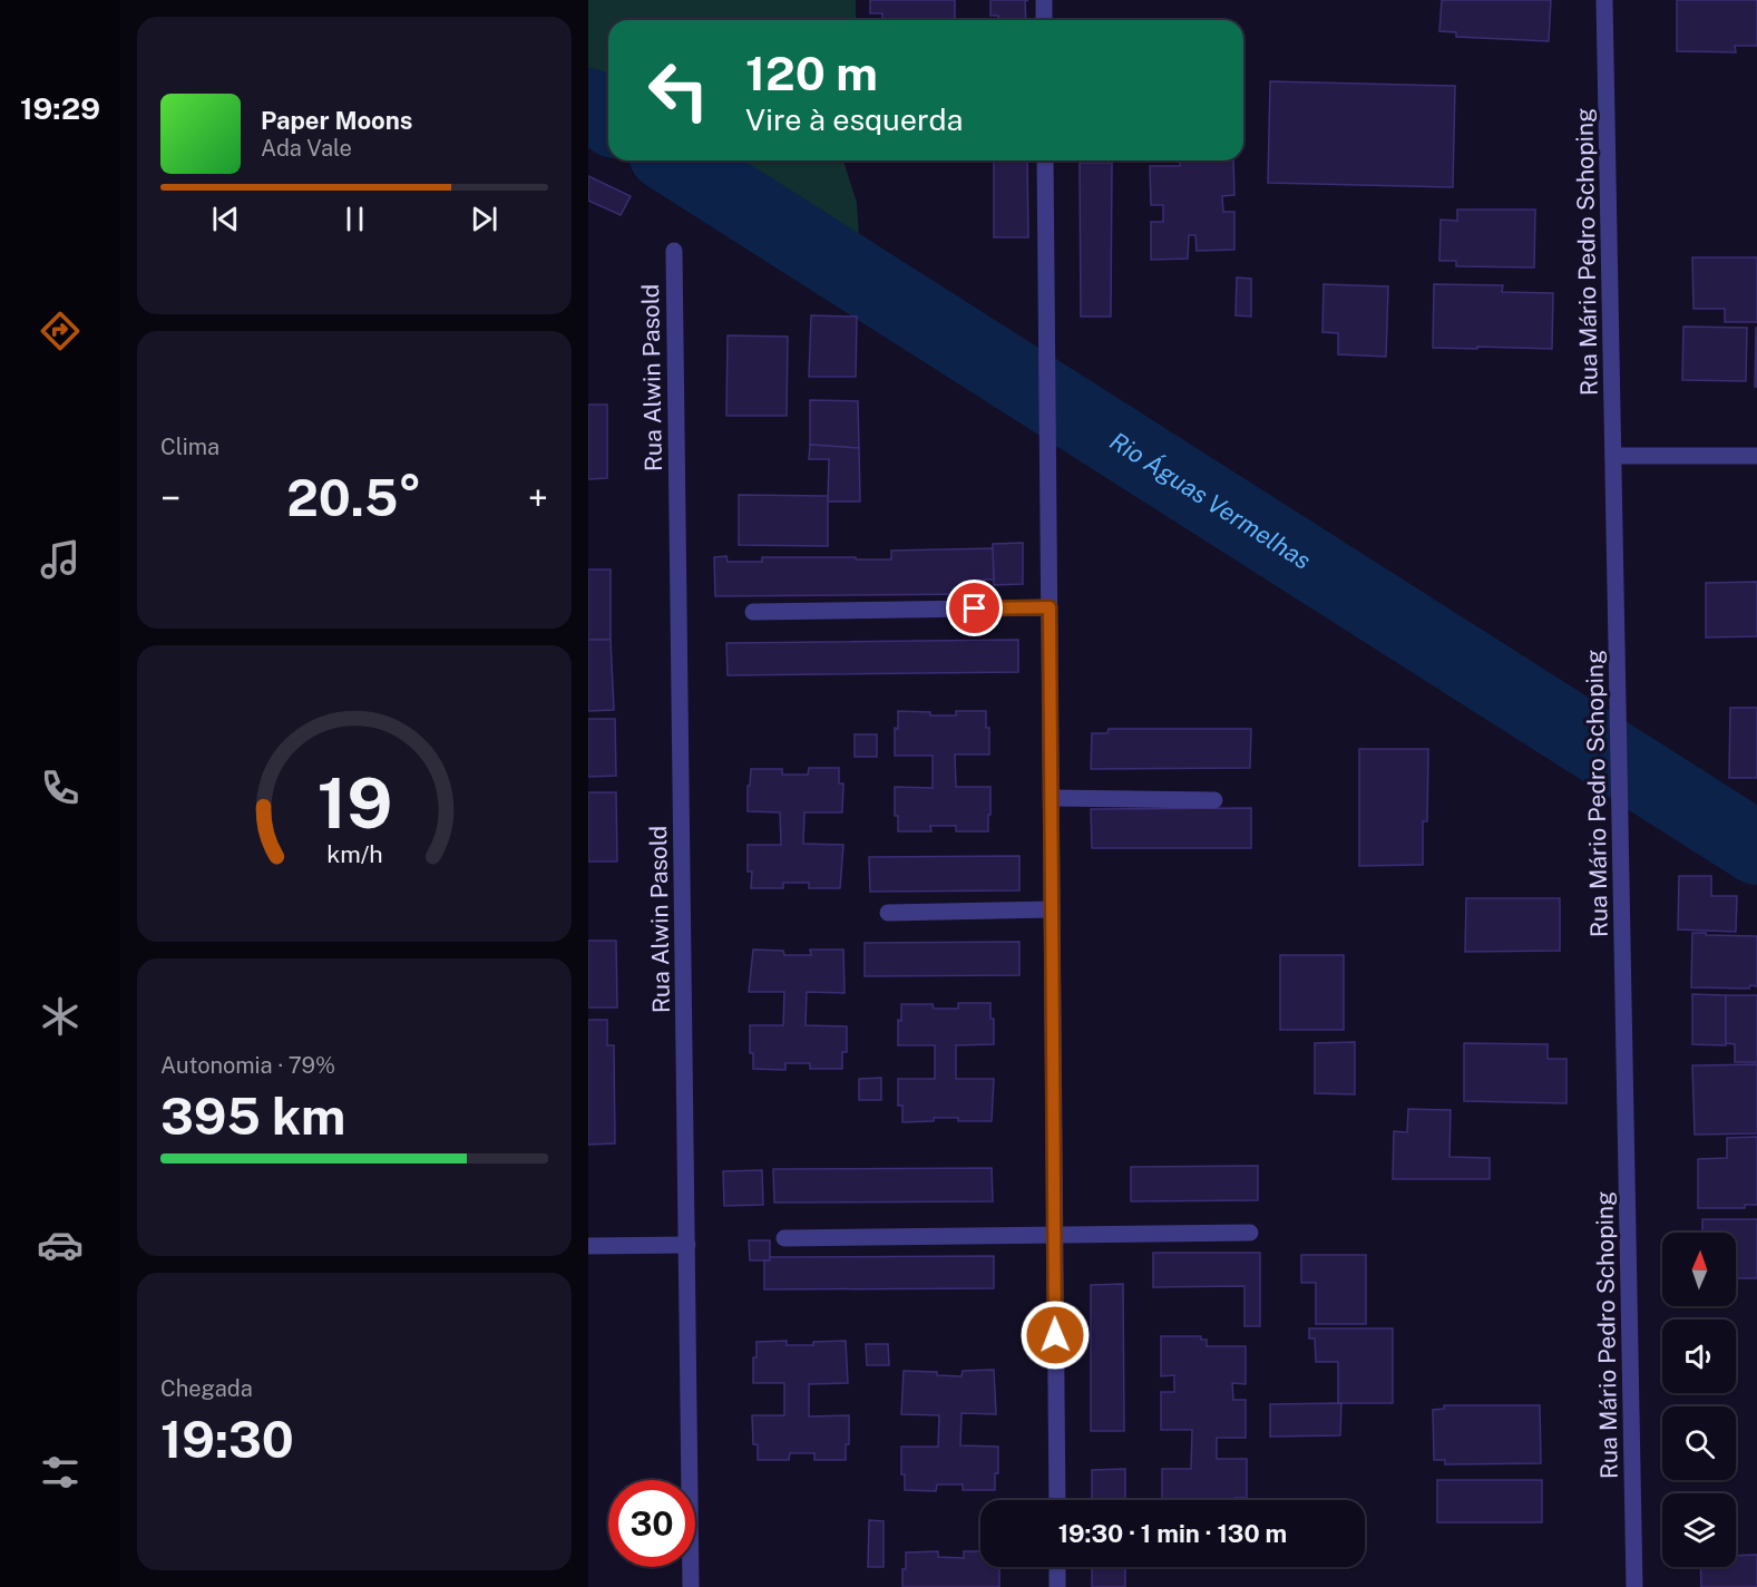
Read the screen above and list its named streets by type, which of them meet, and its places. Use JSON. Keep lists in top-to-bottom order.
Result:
{
  "streets": {
    "street": ["Rua Mário Pedro Schoping", "Rua Alwin Pasold"]
  },
  "water": ["Rio Águas Vermelhas"],
  "north": "top",
  "page": {
    "tabs": "19:29",
    "turn": ["120 m", "Vire à esquerda"],
    "song": ["Paper Moons", "Ada Vale"],
    "tile": [
      "Clima",
      ["Autonomia · 79%", "395 km"],
      ["Chegada", "19:30"]
    ],
    "heat": ["−", "20.5°", "+"],
    "limit": "30",
    "trip": "19:30 · 1 min · 130 m",
    "gauge": ["19", "km/h"]
  }
}
